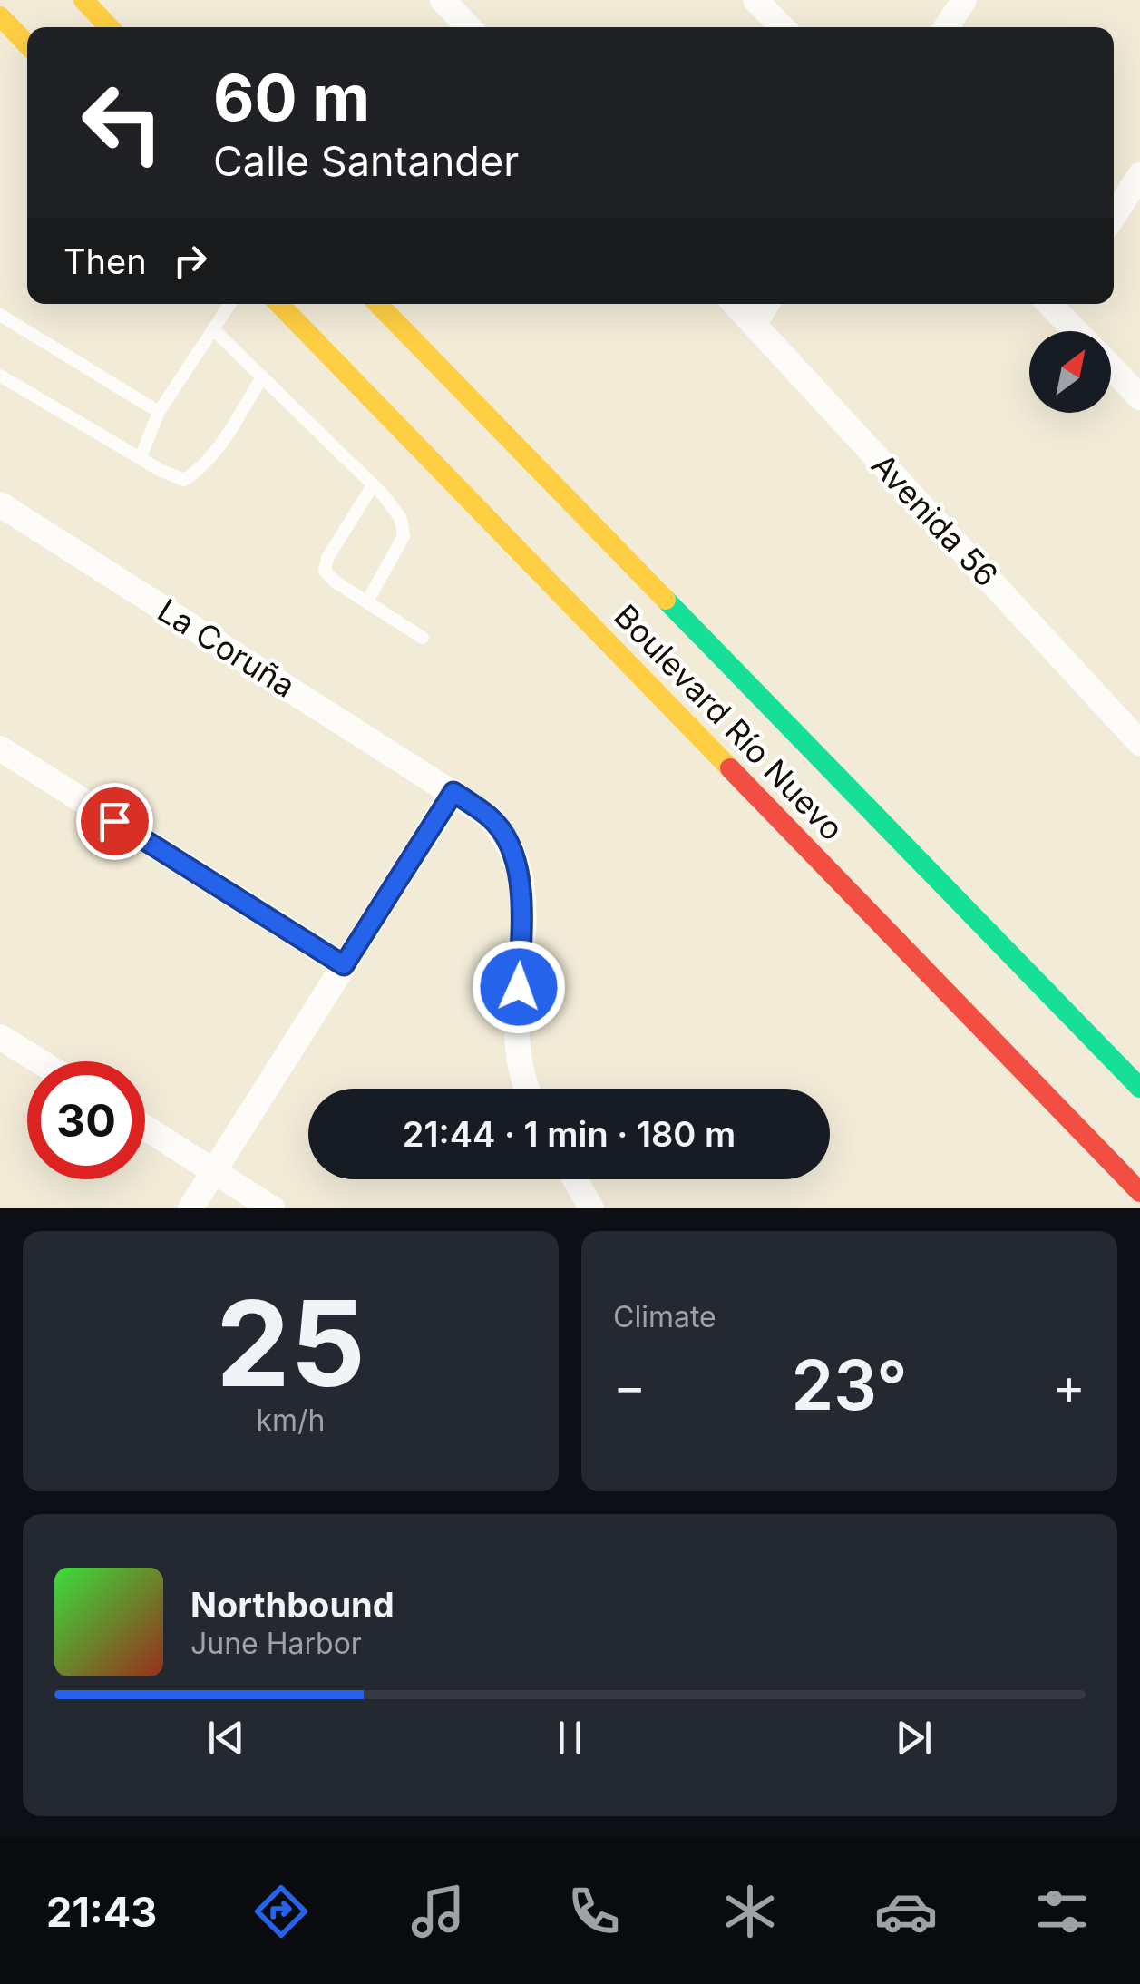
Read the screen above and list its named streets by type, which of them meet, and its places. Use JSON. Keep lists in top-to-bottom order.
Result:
{
  "streets": {
    "highway": ["Boulevard Río Nuevo"],
    "street": ["Avenida 56", "La Coruña"]
  },
  "north": "top right",
  "page": {
    "turn": ["60 m", "Calle Santander"],
    "then": "Then",
    "limit": "30",
    "trip": "21:44 · 1 min · 180 m",
    "tile": [
      ["25", "km/h"],
      "Climate"
    ],
    "heat": ["−", "23°", "+"],
    "song": ["Northbound", "June Harbor"],
    "tabs": "21:43"
  }
}
